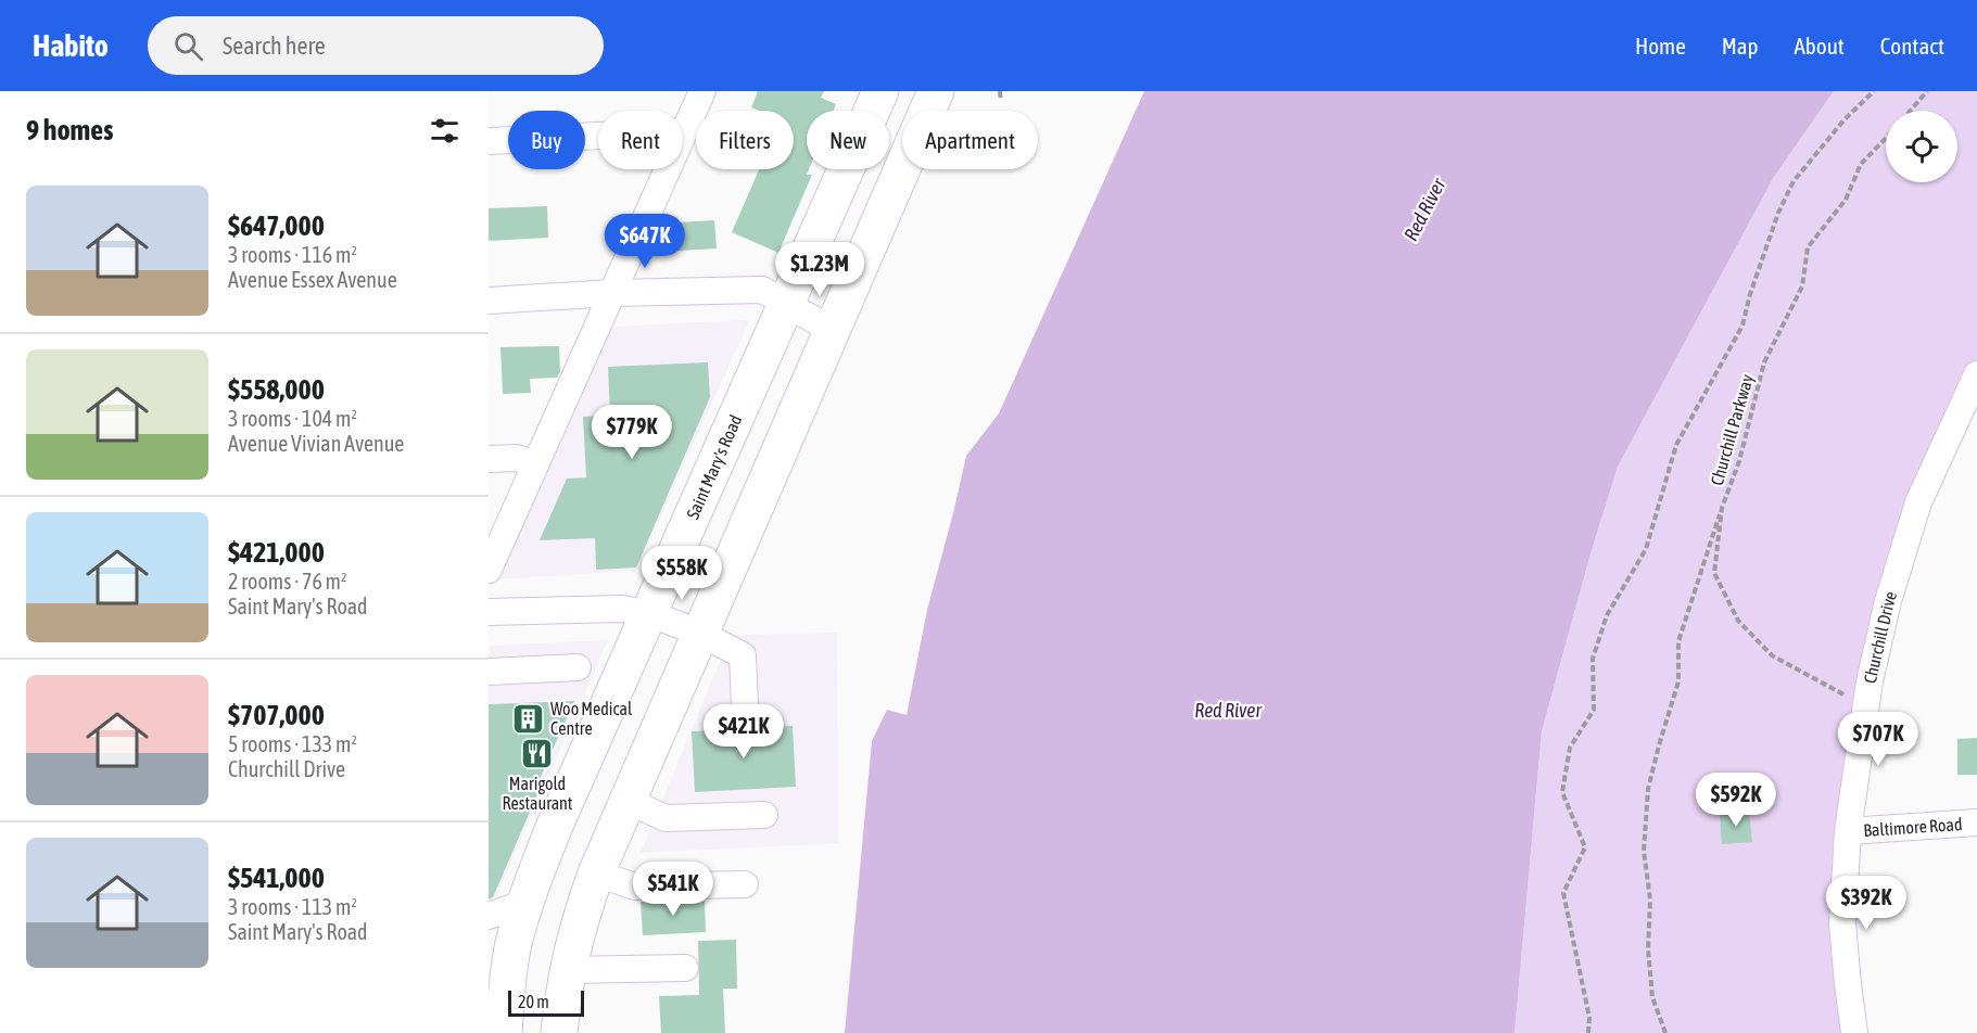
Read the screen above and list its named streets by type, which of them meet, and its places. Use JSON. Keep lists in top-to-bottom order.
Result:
{
  "streets": {
    "highway": ["Saint Mary's Road"],
    "street": ["Churchill Drive", "Baltimore Road"],
    "path": ["Churchill Parkway"]
  },
  "crossings": [
    ["Churchill Parkway", "Churchill Drive"],
    ["Churchill Drive", "Baltimore Road"]
  ],
  "water": ["Red River"],
  "places": {
    "building": ["Woo Medical Centre"],
    "restaurant": ["Marigold Restaurant"]
  },
  "scale_bar": "20 m",
  "page": {
    "header": "Habito",
    "search": "Search here",
    "nav": [
      "Home",
      "Map",
      "About",
      "Contact"
    ],
    "heading": "9 homes",
    "chip": [
      "Buy",
      "Rent",
      "Filters",
      "New",
      "Apartment"
    ],
    "list": [
      {
        "name": "$647,000",
        "note": "3 rooms · 116 m² · Avenue Essex Avenue"
      },
      {
        "name": "$558,000",
        "note": "3 rooms · 104 m² · Avenue Vivian Avenue"
      },
      {
        "name": "$421,000",
        "note": "2 rooms · 76 m² · Saint Mary's Road"
      },
      {
        "name": "$707,000",
        "note": "5 rooms · 133 m² · Churchill Drive"
      },
      {
        "name": "$541,000",
        "note": "3 rooms · 113 m² · Saint Mary's Road"
      }
    ],
    "price": [
      "$647K",
      "$1.23M",
      "$779K",
      "$558K",
      "$421K",
      "$707K",
      "$592K",
      "$541K",
      "$392K"
    ],
    "scale": "20 m"
  }
}
